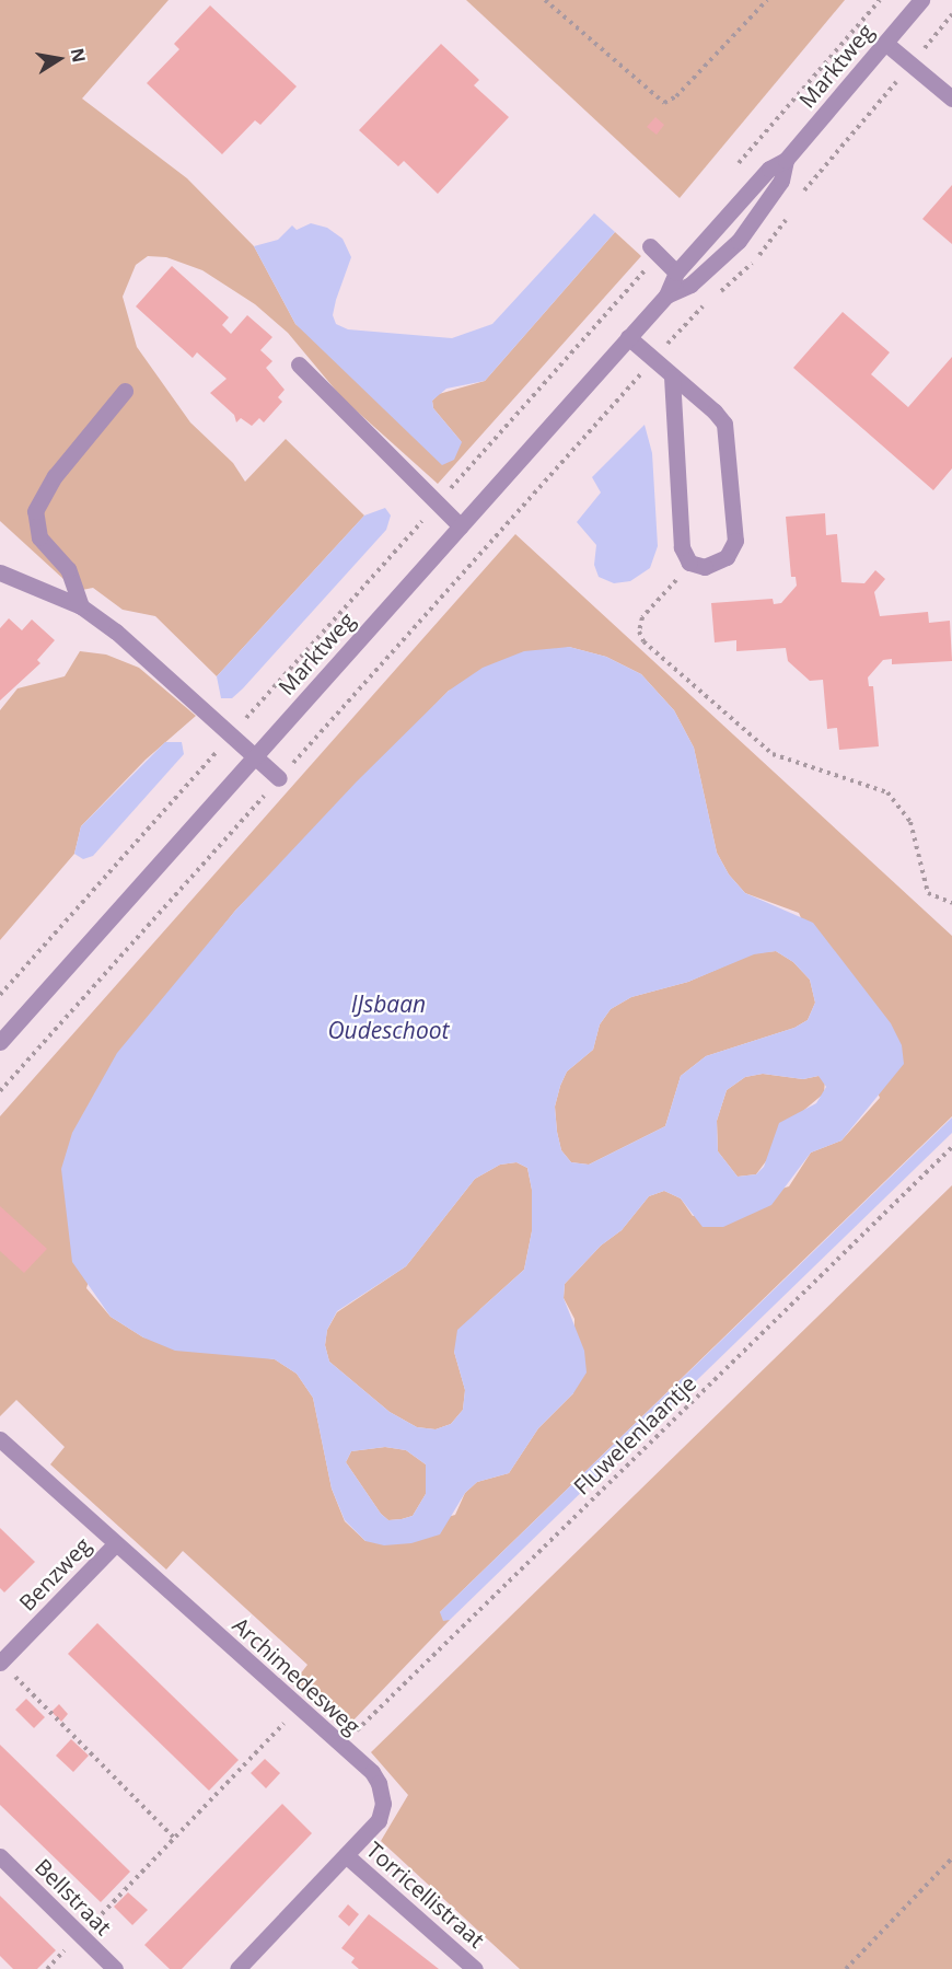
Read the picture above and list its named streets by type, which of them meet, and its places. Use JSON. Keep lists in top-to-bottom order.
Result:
{
  "streets": {
    "street": [
      "Marktweg",
      "Benzweg",
      "Archimedesweg",
      "Torricellistraat",
      "Bellstraat"
    ],
    "path": ["Fluwelenlaantje"]
  },
  "crossings": [
    ["Fluwelenlaantje", "Archimedesweg"],
    ["Benzweg", "Archimedesweg"],
    ["Archimedesweg", "Torricellistraat"]
  ],
  "water": ["IJsbaan Oudeschoot"],
  "north": "right"
}
